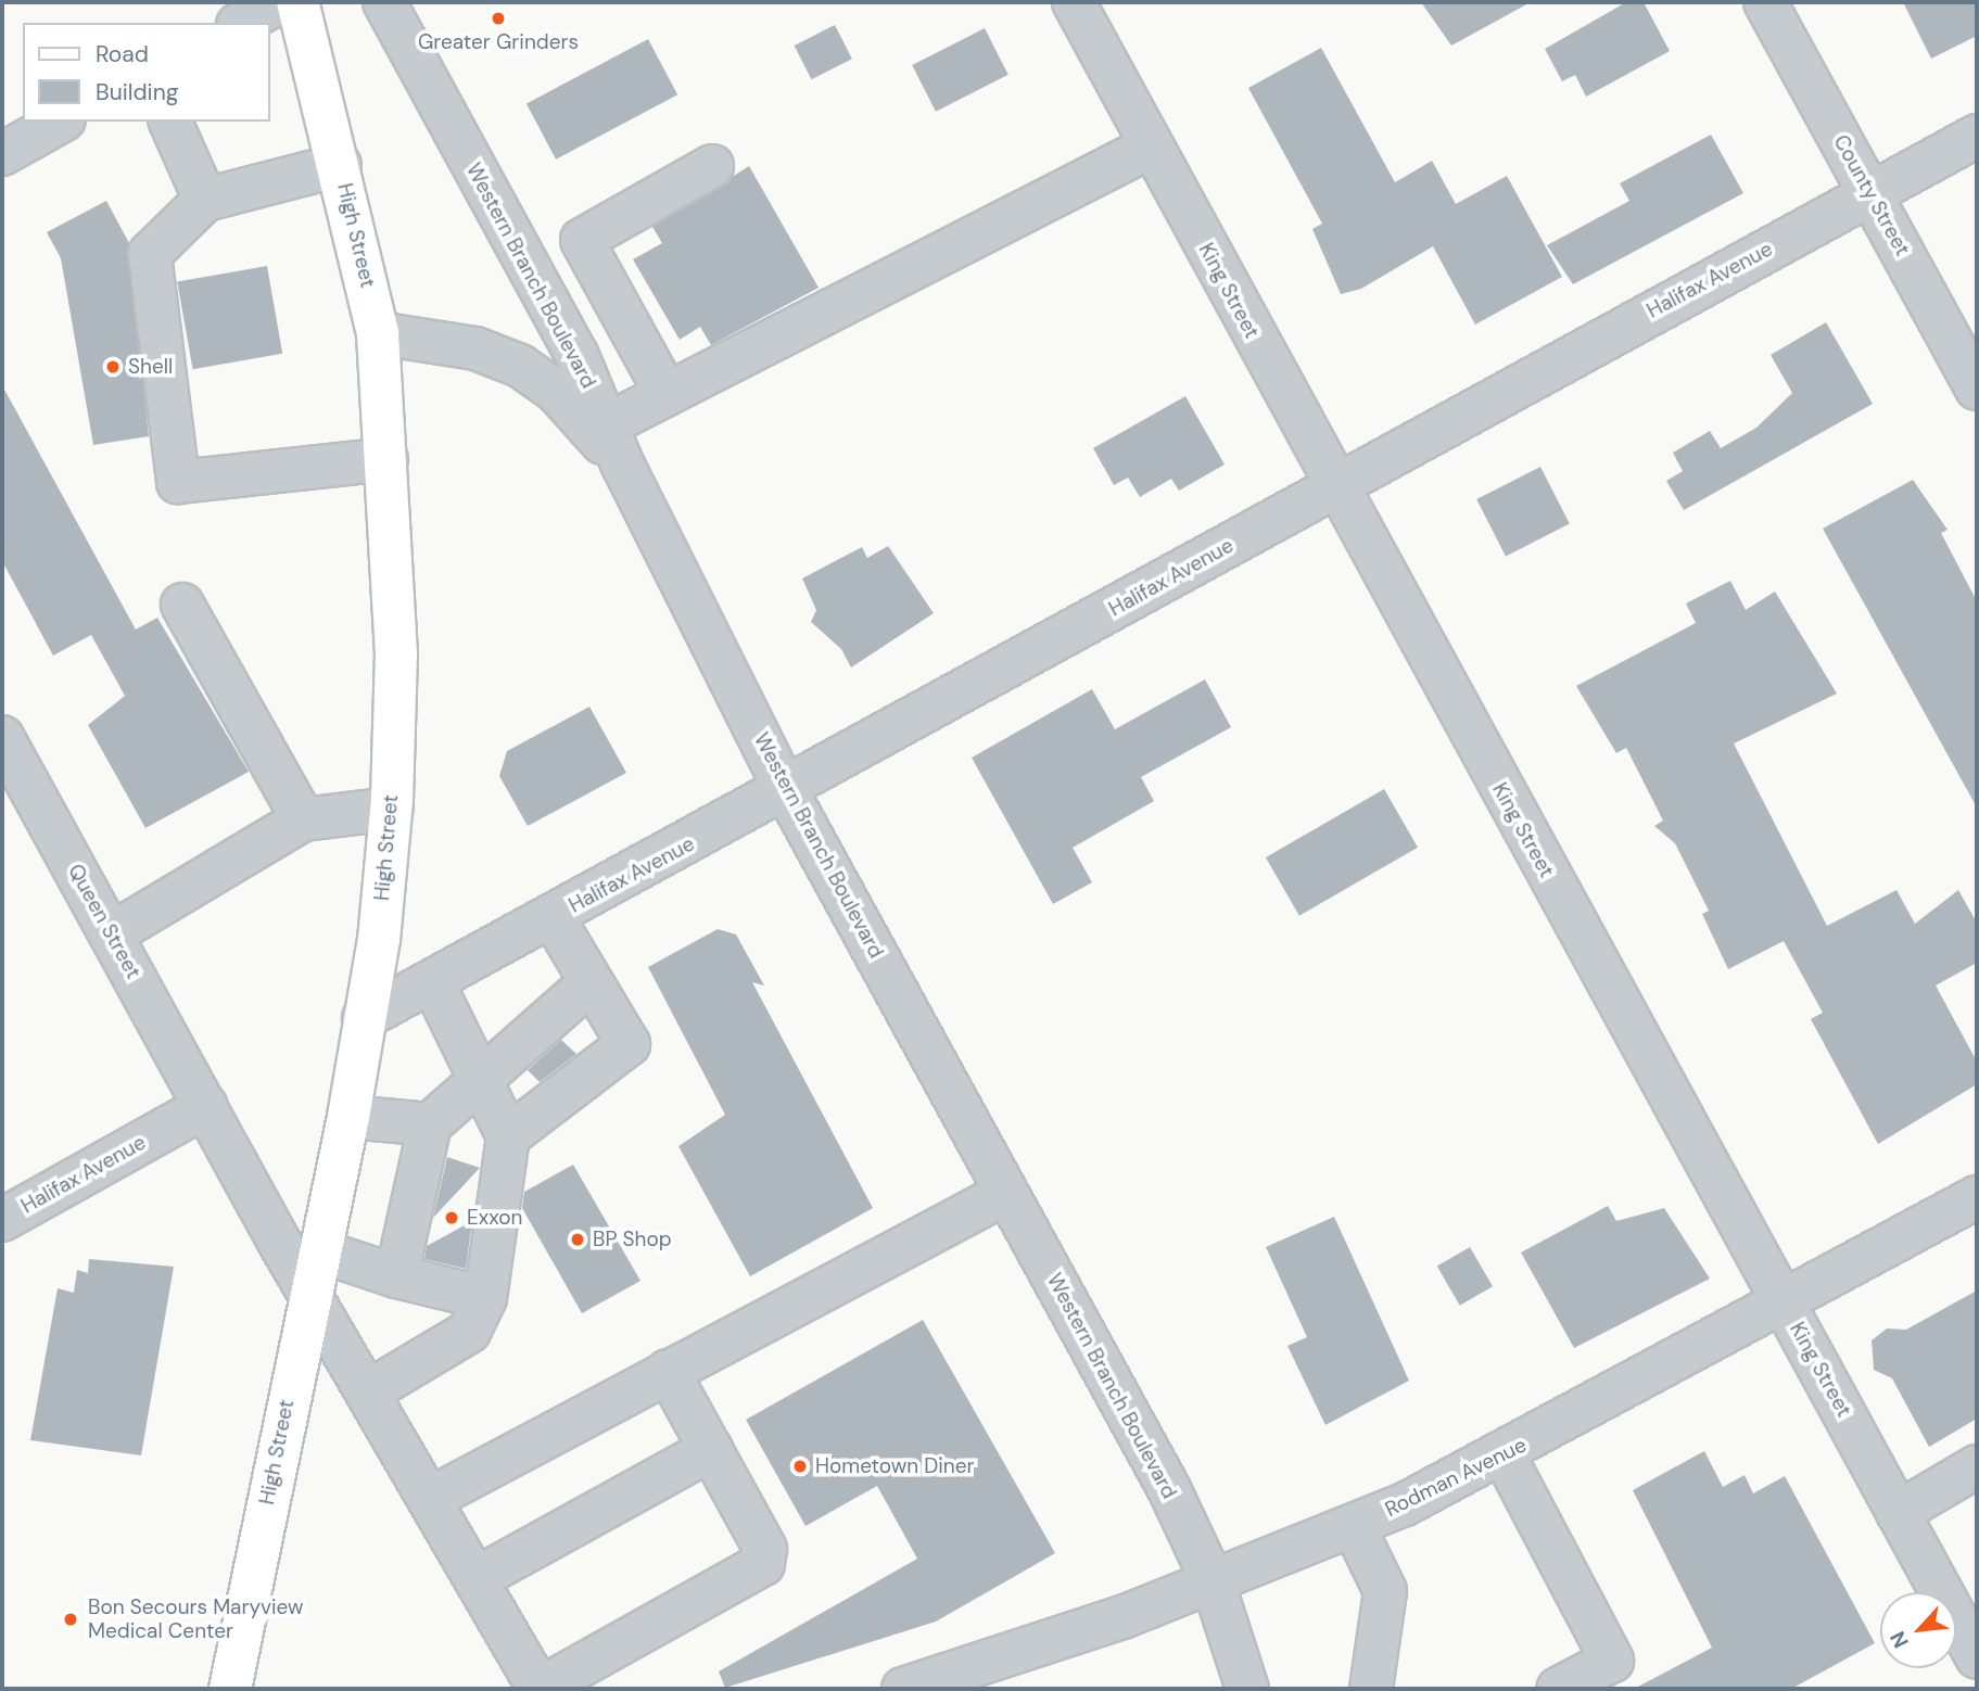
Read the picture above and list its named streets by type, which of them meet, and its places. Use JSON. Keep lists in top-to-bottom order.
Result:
{
  "streets": {
    "main road": ["High Street"],
    "street": [
      "County Street",
      "Western Branch Boulevard",
      "Halifax Avenue",
      "King Street",
      "Queen Street",
      "Rodman Avenue"
    ]
  },
  "crossings": [
    ["County Street", "Halifax Avenue"],
    ["High Street", "Halifax Avenue"],
    ["High Street", "Queen Street"],
    ["Western Branch Boulevard", "Halifax Avenue"],
    ["Western Branch Boulevard", "Rodman Avenue"],
    ["Halifax Avenue", "King Street"],
    ["Halifax Avenue", "Queen Street"],
    ["King Street", "Rodman Avenue"]
  ],
  "places": [
    "Greater Grinders",
    "Shell",
    "Exxon",
    "BP Shop",
    "Hometown Diner",
    "Bon Secours Maryview Medical Center"
  ],
  "legend": ["Road", "Building"],
  "north": "bottom left"
}
